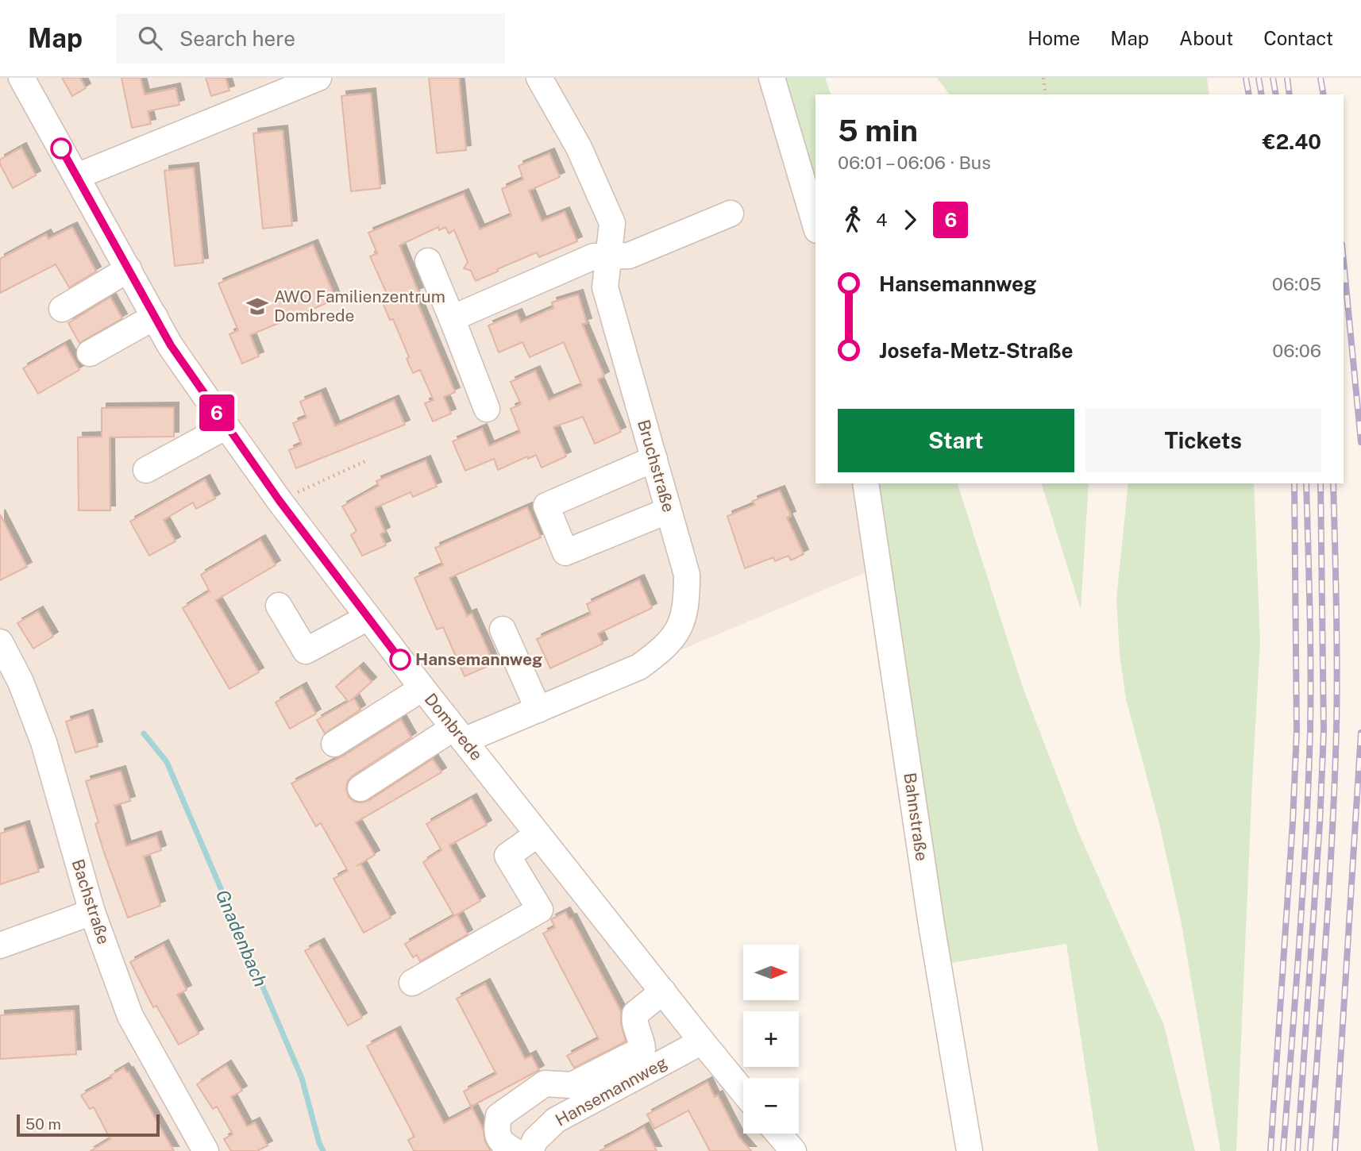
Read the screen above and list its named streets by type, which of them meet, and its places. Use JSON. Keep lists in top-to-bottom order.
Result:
{
  "streets": {
    "street": [
      "Bruchstraße",
      "Dombrede",
      "Bahnstraße",
      "Bachstraße",
      "Hansemannweg"
    ]
  },
  "crossings": [
    ["Bruchstraße", "Dombrede"],
    ["Dombrede", "Hansemannweg"]
  ],
  "water": ["Gnadenbach"],
  "places": {
    "school or university": ["AWO Familienzentrum Dombrede"],
    "other": ["Hansemannweg"]
  },
  "lines": ["bus line 6"],
  "scale_bar": "50 m",
  "north": "right",
  "page": {
    "header": "Map",
    "search": "Search here",
    "nav": [
      "Home",
      "Map",
      "About",
      "Contact"
    ],
    "on_map": "6",
    "heading": ["5 min", "06:01 – 06:06 · Bus", "€2.40"],
    "legs": ["4", "6"],
    "list": [
      {
        "name": "Hansemannweg",
        "value": "06:05"
      },
      {
        "name": "Josefa-Metz-Straße",
        "value": "06:06"
      }
    ],
    "buttons": ["Start", "Tickets"],
    "map_buttons": ["+", "−"],
    "scale": "50 m"
  }
}
